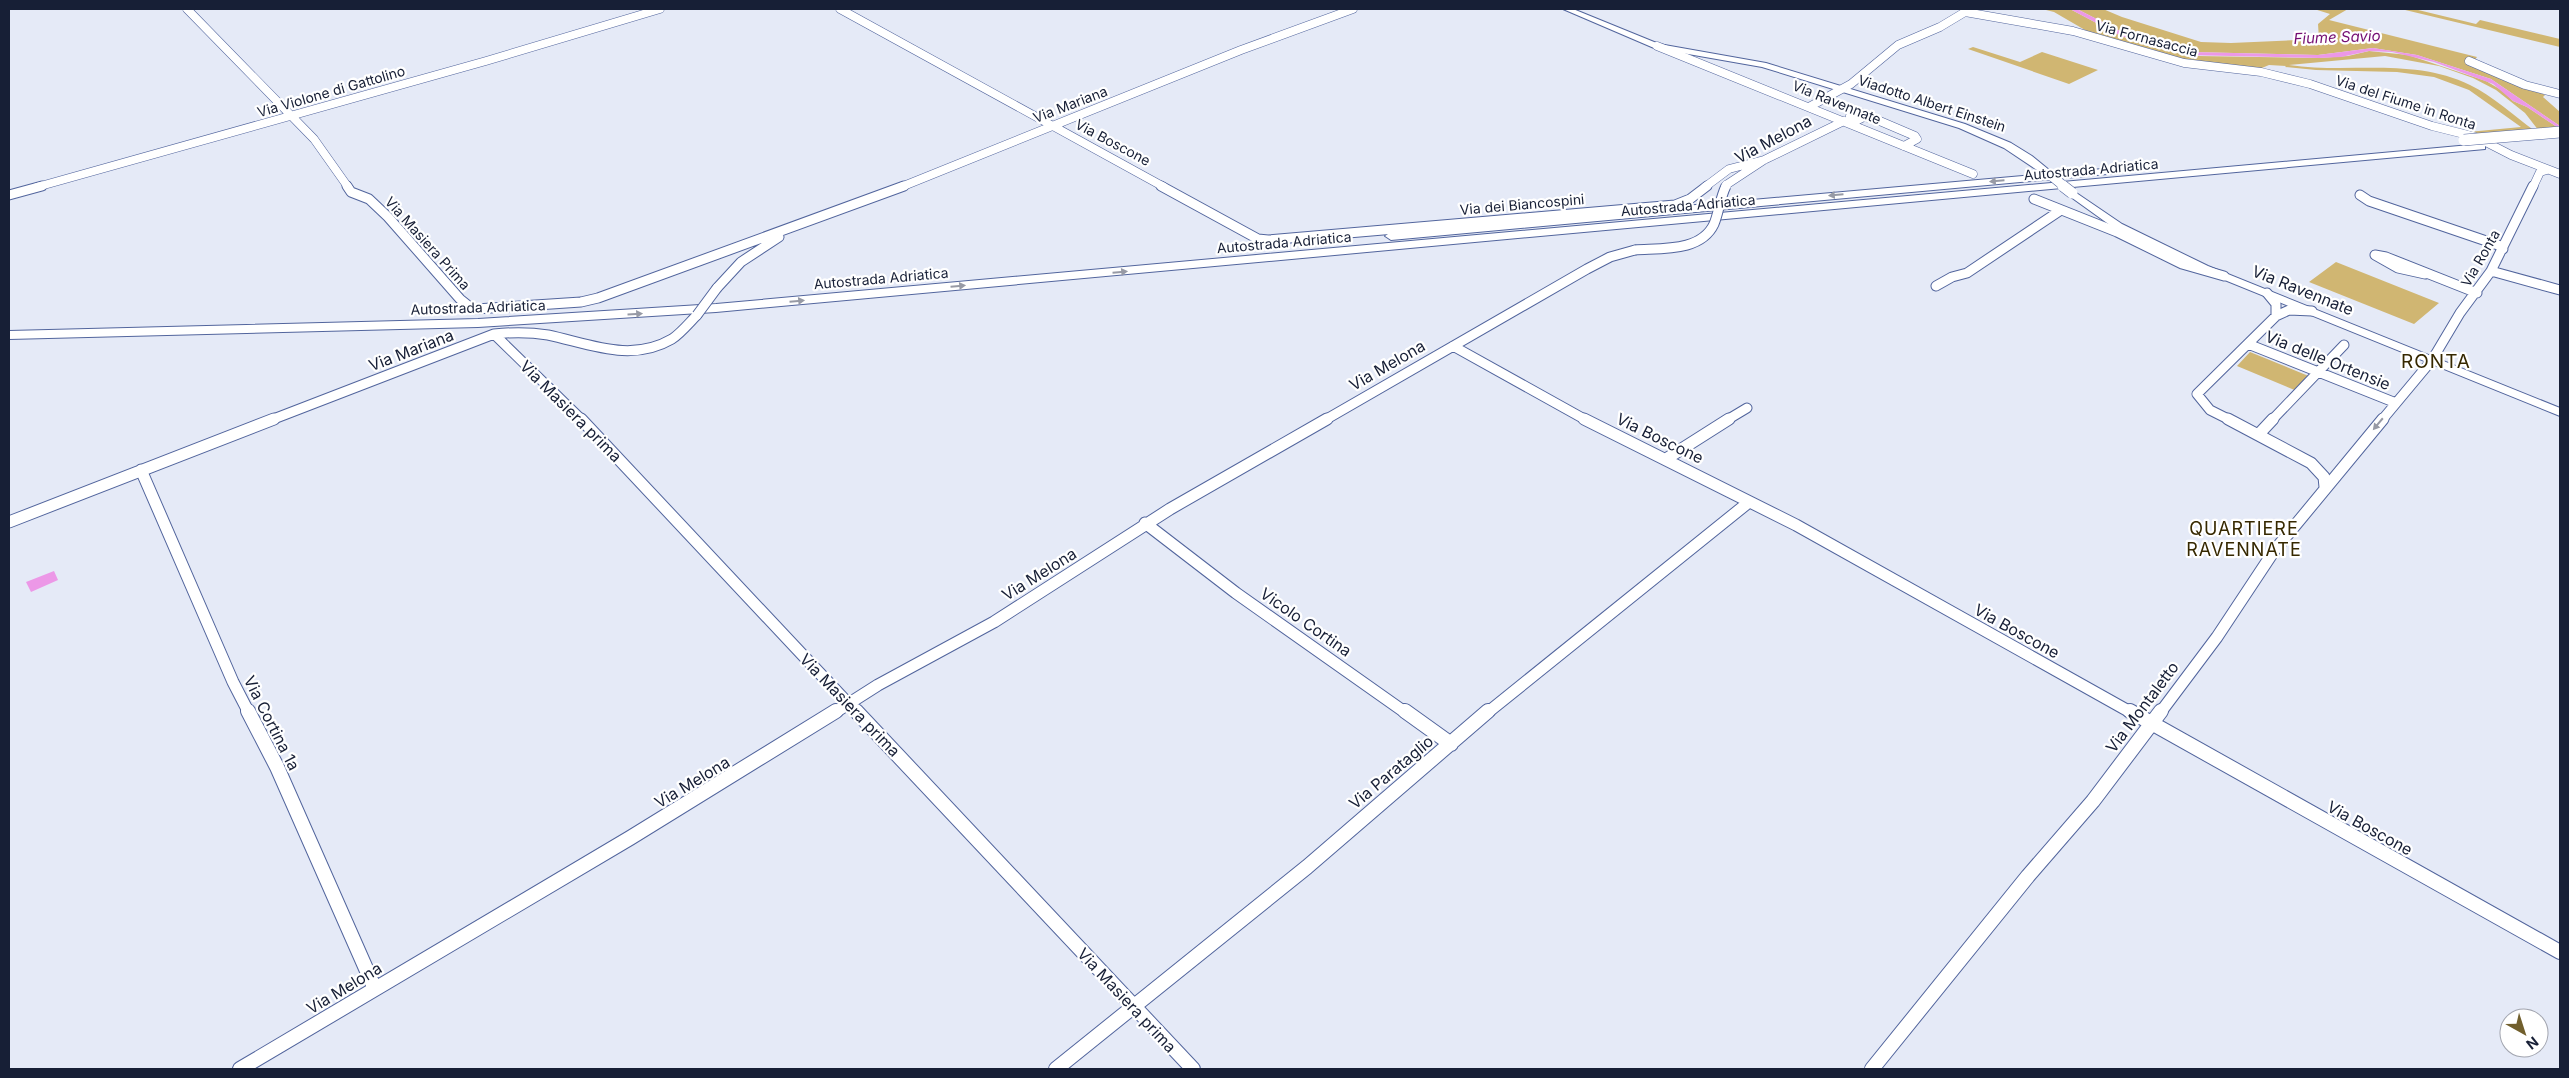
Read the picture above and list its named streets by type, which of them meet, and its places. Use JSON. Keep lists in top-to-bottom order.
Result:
{
  "streets": {
    "highway": ["Autostrada Adriatica"],
    "main road": ["Via Ravennate", "Viadotto Albert Einstein"],
    "street": [
      "Via Fornasaccia",
      "Via Violone di Gattolino",
      "Via del Fiume in Ronta",
      "Via Mariana",
      "Via Melona",
      "Via Boscone",
      "Via dei Biancospini",
      "Via Masiera Prima",
      "Via Ronta",
      "Via delle Ortensie",
      "Via Masiera prima",
      "Vicolo Cortina",
      "Via Montaletto",
      "Via Cortina 1a",
      "Via Parataglio"
    ]
  },
  "crossings": [
    ["Via Fornasaccia", "Via Ravennate"],
    ["Via Fornasaccia", "Via del Fiume in Ronta"],
    ["Via Fornasaccia", "Viadotto Albert Einstein"],
    ["Via Violone di Gattolino", "Via Masiera Prima"],
    ["Via Ravennate", "Viadotto Albert Einstein"],
    ["Via Ravennate", "Via Melona"],
    ["Via Ravennate", "Via Ronta"],
    ["Via Ravennate", "Via Montaletto"],
    ["Via del Fiume in Ronta", "Via Ronta"],
    ["Via Mariana", "Via Boscone"],
    ["Via Mariana", "Via Masiera Prima"],
    ["Via Mariana", "Via Masiera prima"],
    ["Via Mariana", "Via Cortina 1a"],
    ["Via Melona", "Via Boscone"],
    ["Via Melona", "Via dei Biancospini"],
    ["Via Melona", "Via Masiera prima"],
    ["Via Melona", "Vicolo Cortina"],
    ["Via Melona", "Via Cortina 1a"],
    ["Via Boscone", "Via dei Biancospini"],
    ["Via Boscone", "Via Montaletto"],
    ["Via Boscone", "Via Parataglio"],
    ["Via Ronta", "Via Montaletto"],
    ["Via delle Ortensie", "Via Montaletto"],
    ["Via Masiera prima", "Via Parataglio"],
    ["Vicolo Cortina", "Via Parataglio"]
  ],
  "districts": ["RONTA", "QUARTIERE RAVENNATE"],
  "water": ["Fiume Savio"],
  "north": "bottom right"
}
